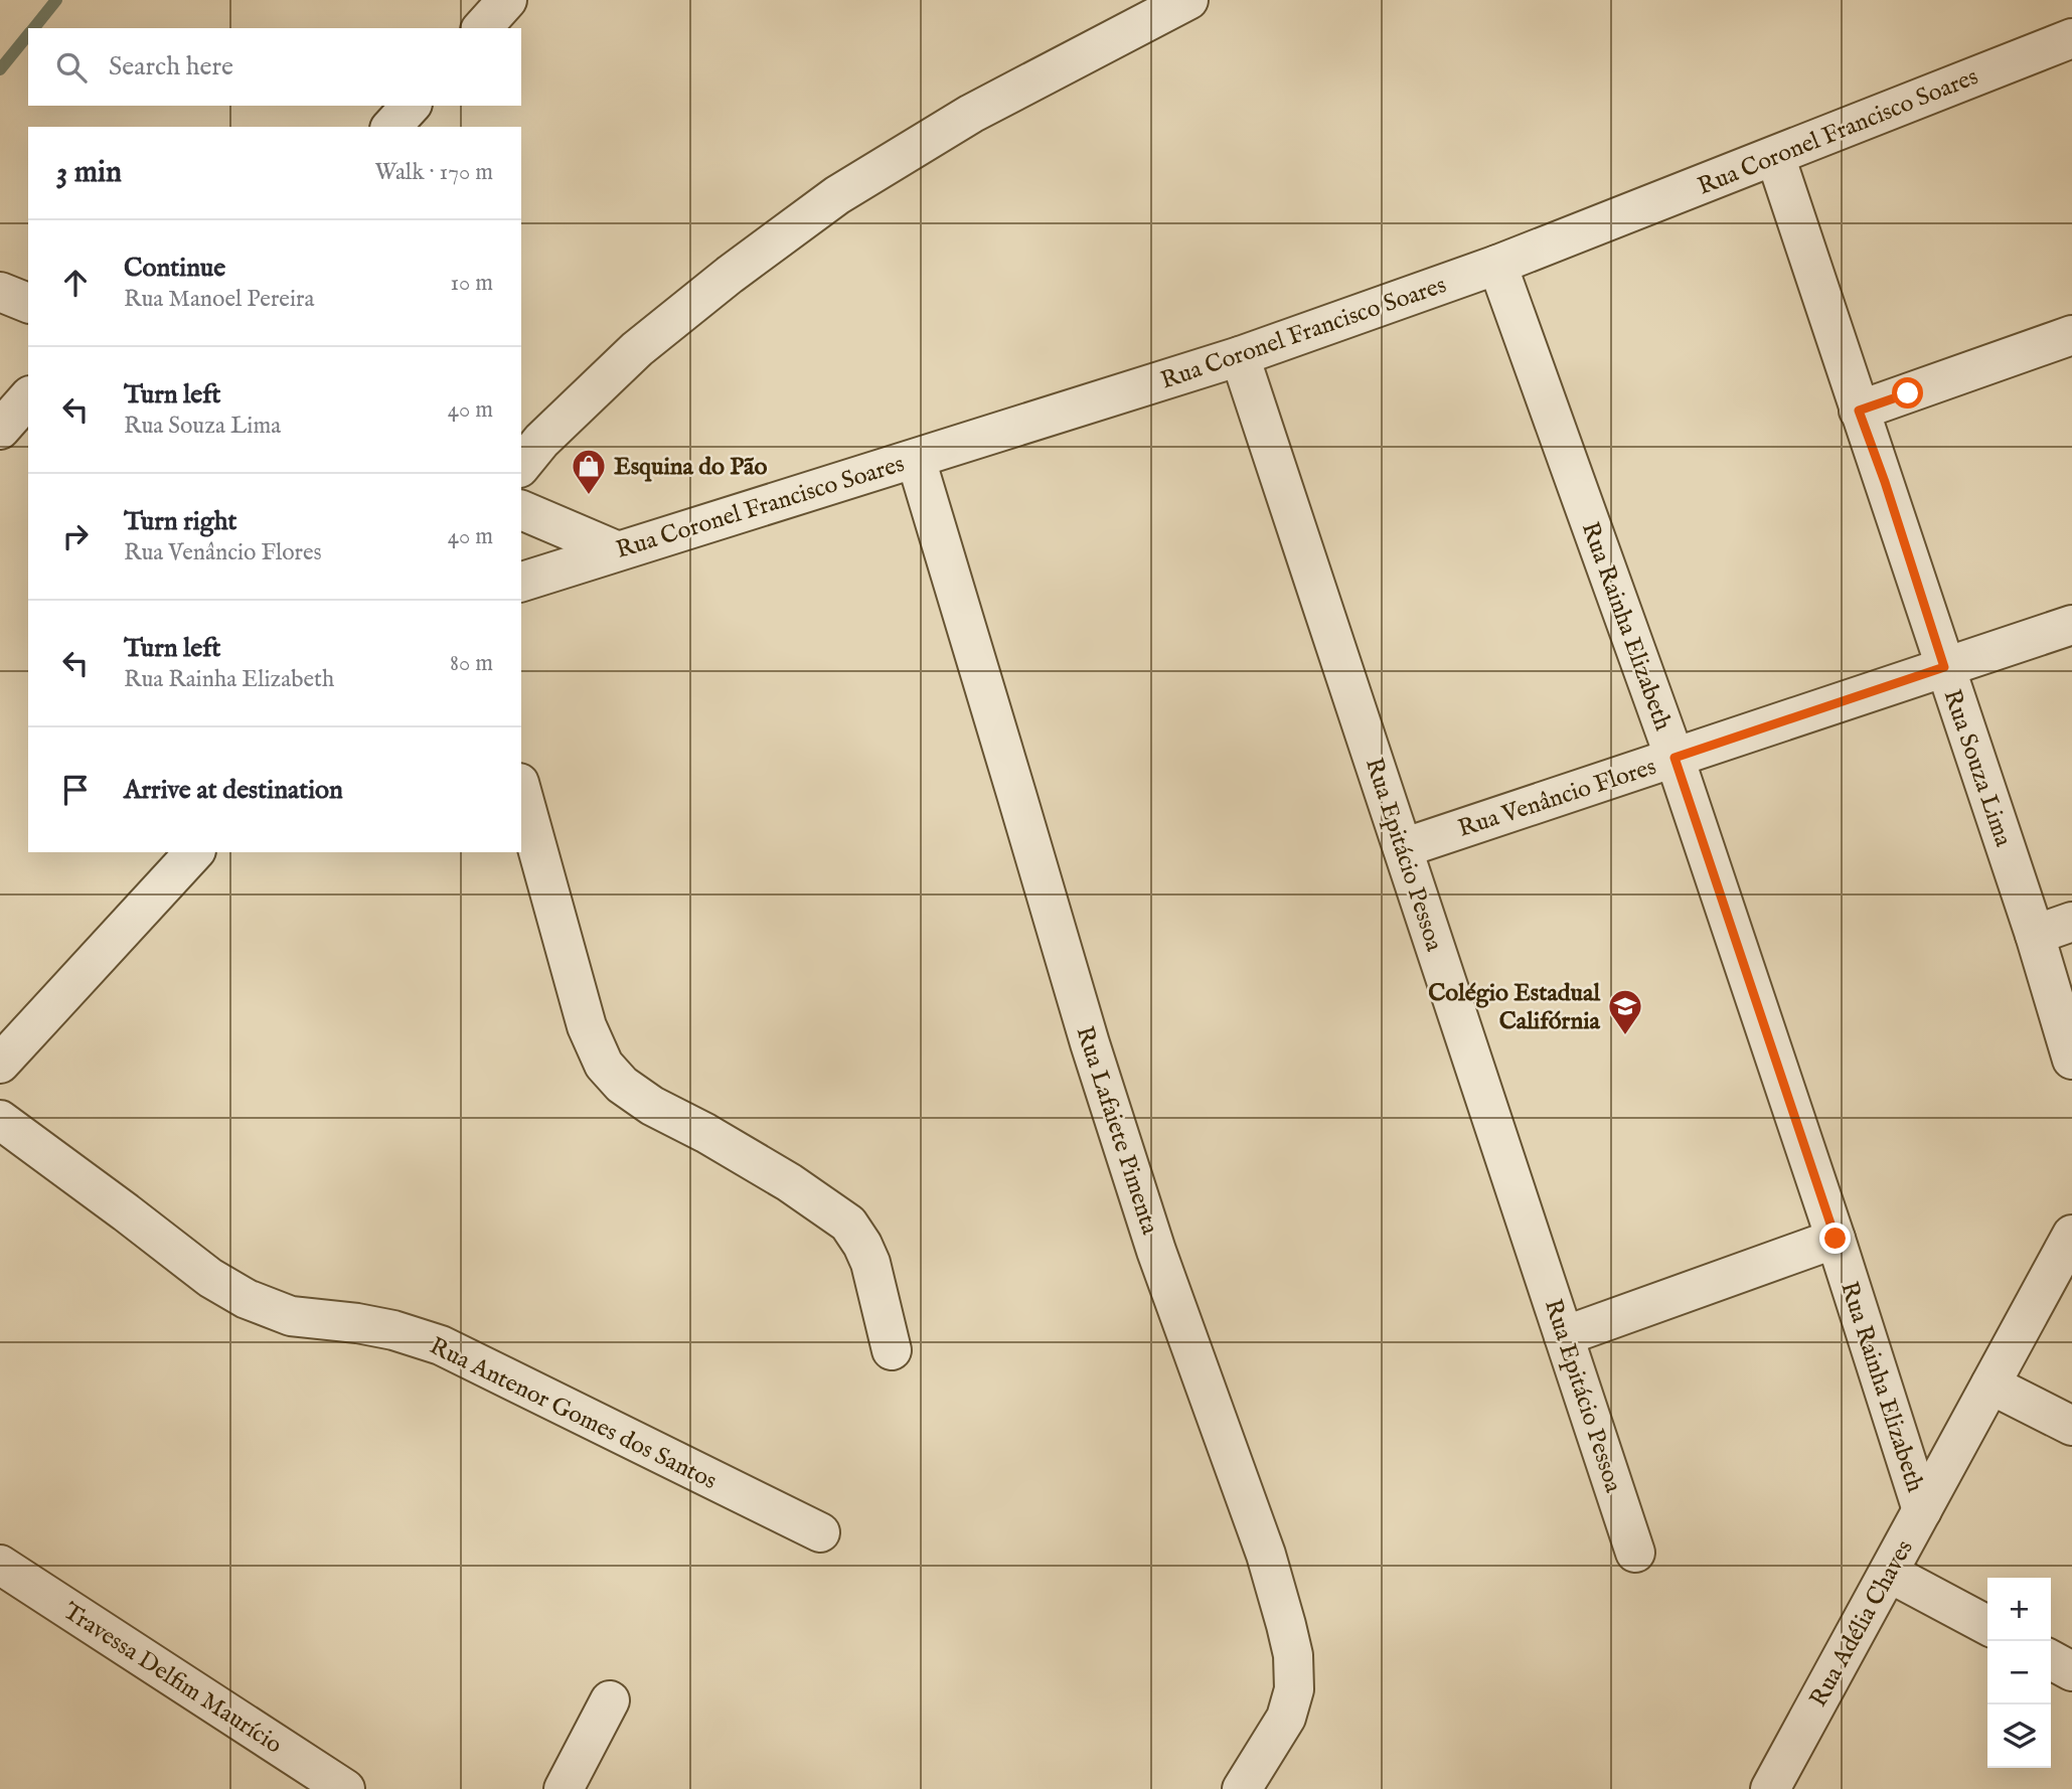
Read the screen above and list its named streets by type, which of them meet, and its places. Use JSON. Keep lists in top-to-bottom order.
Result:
{
  "streets": {
    "street": [
      "Rua Coronel Francisco Soares",
      "Rua Rainha Elizabeth",
      "Rua Souza Lima",
      "Rua Venâncio Flores",
      "Rua Epitácio Pessoa",
      "Rua Lafaiete Pimenta",
      "Rua Antenor Gomes dos Santos",
      "Rua Adélia Chaves",
      "Travessa Delfim Maurício"
    ]
  },
  "crossings": [
    ["Rua Coronel Francisco Soares", "Rua Rainha Elizabeth"],
    ["Rua Coronel Francisco Soares", "Rua Souza Lima"],
    ["Rua Coronel Francisco Soares", "Rua Epitácio Pessoa"],
    ["Rua Coronel Francisco Soares", "Rua Lafaiete Pimenta"],
    ["Rua Rainha Elizabeth", "Rua Venâncio Flores"],
    ["Rua Rainha Elizabeth", "Rua Adélia Chaves"],
    ["Rua Souza Lima", "Rua Venâncio Flores"],
    ["Rua Venâncio Flores", "Rua Epitácio Pessoa"]
  ],
  "places": {
    "shop": ["Esquina do Pão"],
    "school or university": ["Colégio Estadual Califórnia"]
  },
  "page": {
    "search": "Search here",
    "heading": ["3 min", "Walk · 170 m"],
    "list": [
      ["Continue", "Rua Manoel Pereira", "10 m"],
      ["Turn left", "Rua Souza Lima", "40 m"],
      ["Turn right", "Rua Venâncio Flores", "40 m"],
      ["Turn left", "Rua Rainha Elizabeth", "80 m"],
      "Arrive at destination"
    ],
    "map_buttons": ["+", "−"]
  }
}
